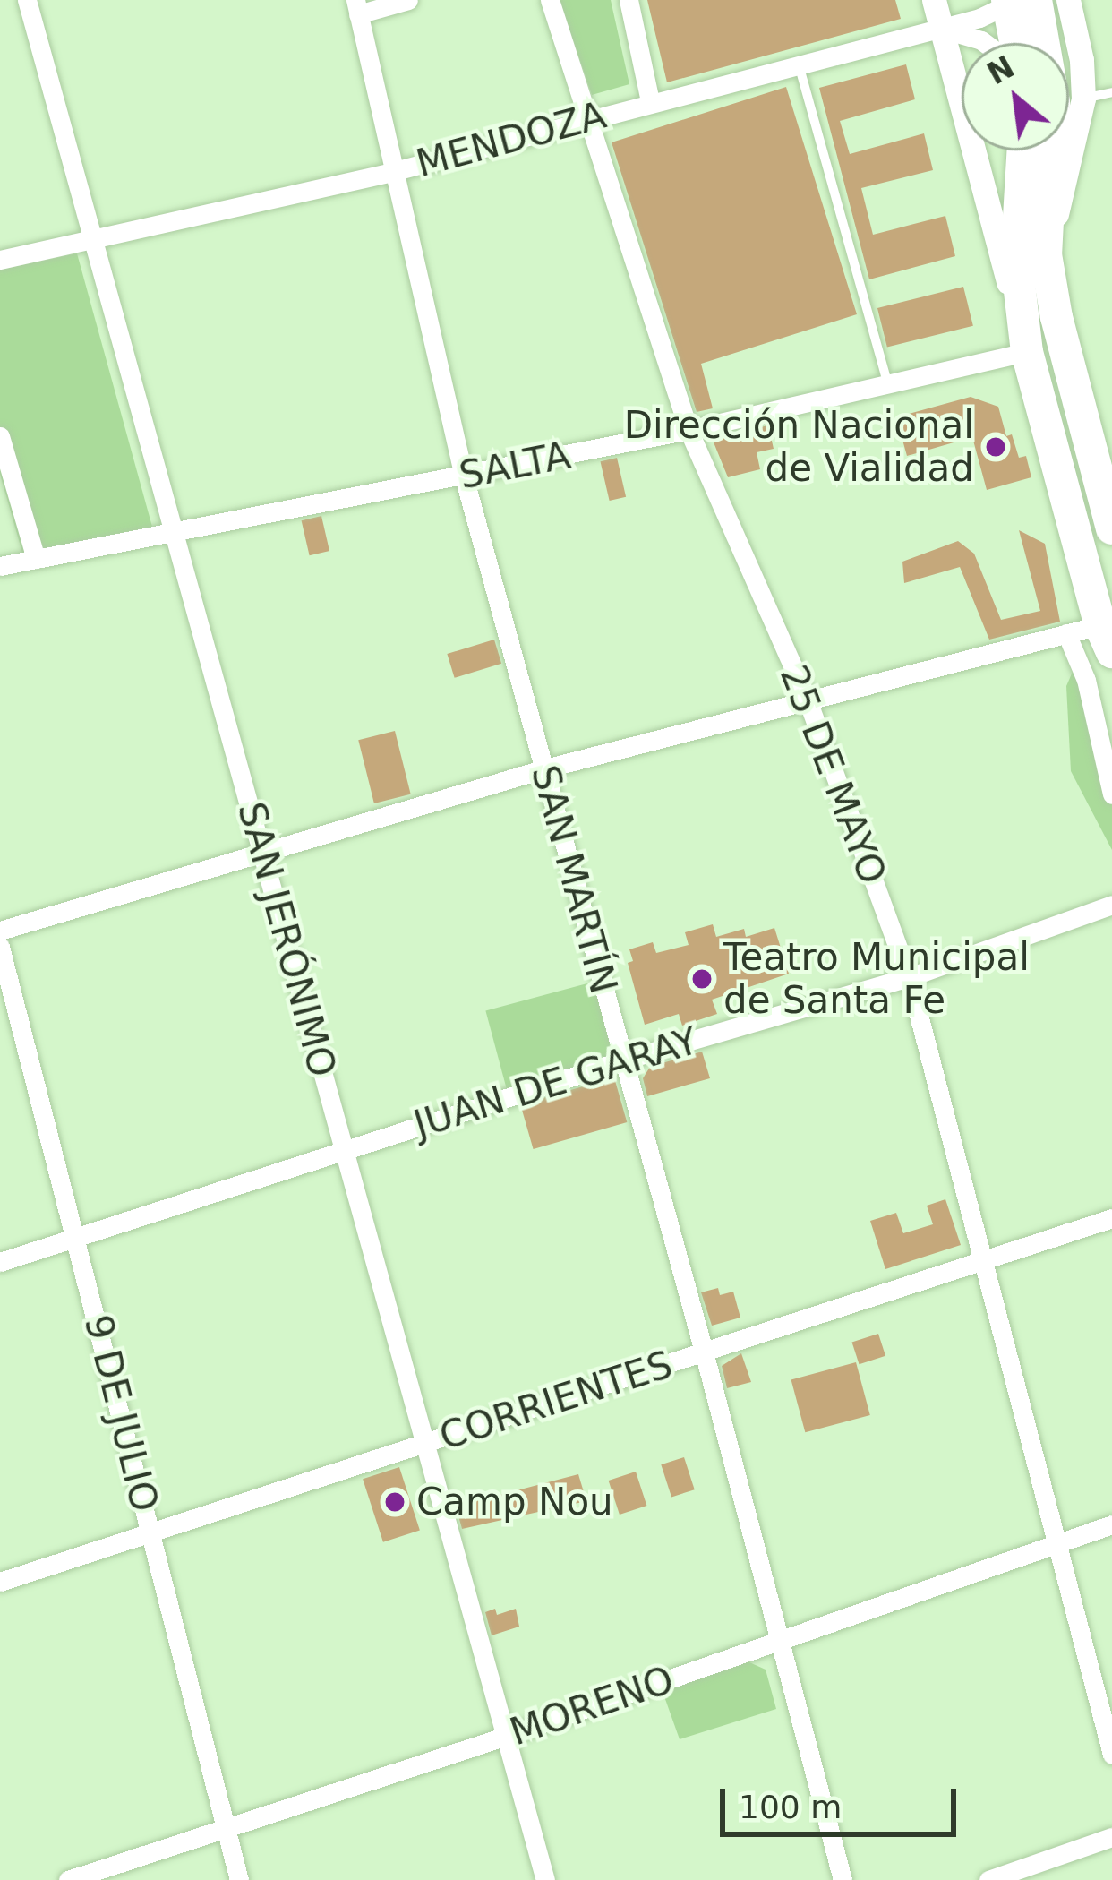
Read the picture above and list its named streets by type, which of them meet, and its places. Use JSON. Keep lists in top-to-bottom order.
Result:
{
  "streets": {
    "street": [
      "MENDOZA",
      "SALTA",
      "25 DE MAYO",
      "SAN MARTÍN",
      "SAN JERÓNIMO",
      "JUAN DE GARAY",
      "CORRIENTES",
      "9 DE JULIO",
      "MORENO"
    ]
  },
  "crossings": [
    ["MENDOZA", "25 DE MAYO"],
    ["MENDOZA", "SAN MARTÍN"],
    ["MENDOZA", "SAN JERÓNIMO"],
    ["SALTA", "25 DE MAYO"],
    ["SALTA", "SAN MARTÍN"],
    ["SALTA", "SAN JERÓNIMO"],
    ["25 DE MAYO", "JUAN DE GARAY"],
    ["25 DE MAYO", "CORRIENTES"],
    ["25 DE MAYO", "MORENO"],
    ["SAN MARTÍN", "JUAN DE GARAY"],
    ["SAN MARTÍN", "CORRIENTES"],
    ["SAN MARTÍN", "MORENO"],
    ["SAN JERÓNIMO", "JUAN DE GARAY"],
    ["SAN JERÓNIMO", "CORRIENTES"],
    ["SAN JERÓNIMO", "MORENO"],
    ["JUAN DE GARAY", "9 DE JULIO"],
    ["CORRIENTES", "9 DE JULIO"],
    ["9 DE JULIO", "MORENO"]
  ],
  "places": ["Dirección Nacional de Vialidad", "Teatro Municipal de Santa Fe", "Camp Nou"],
  "scale_bar": "100 m",
  "north": "top left"
}
